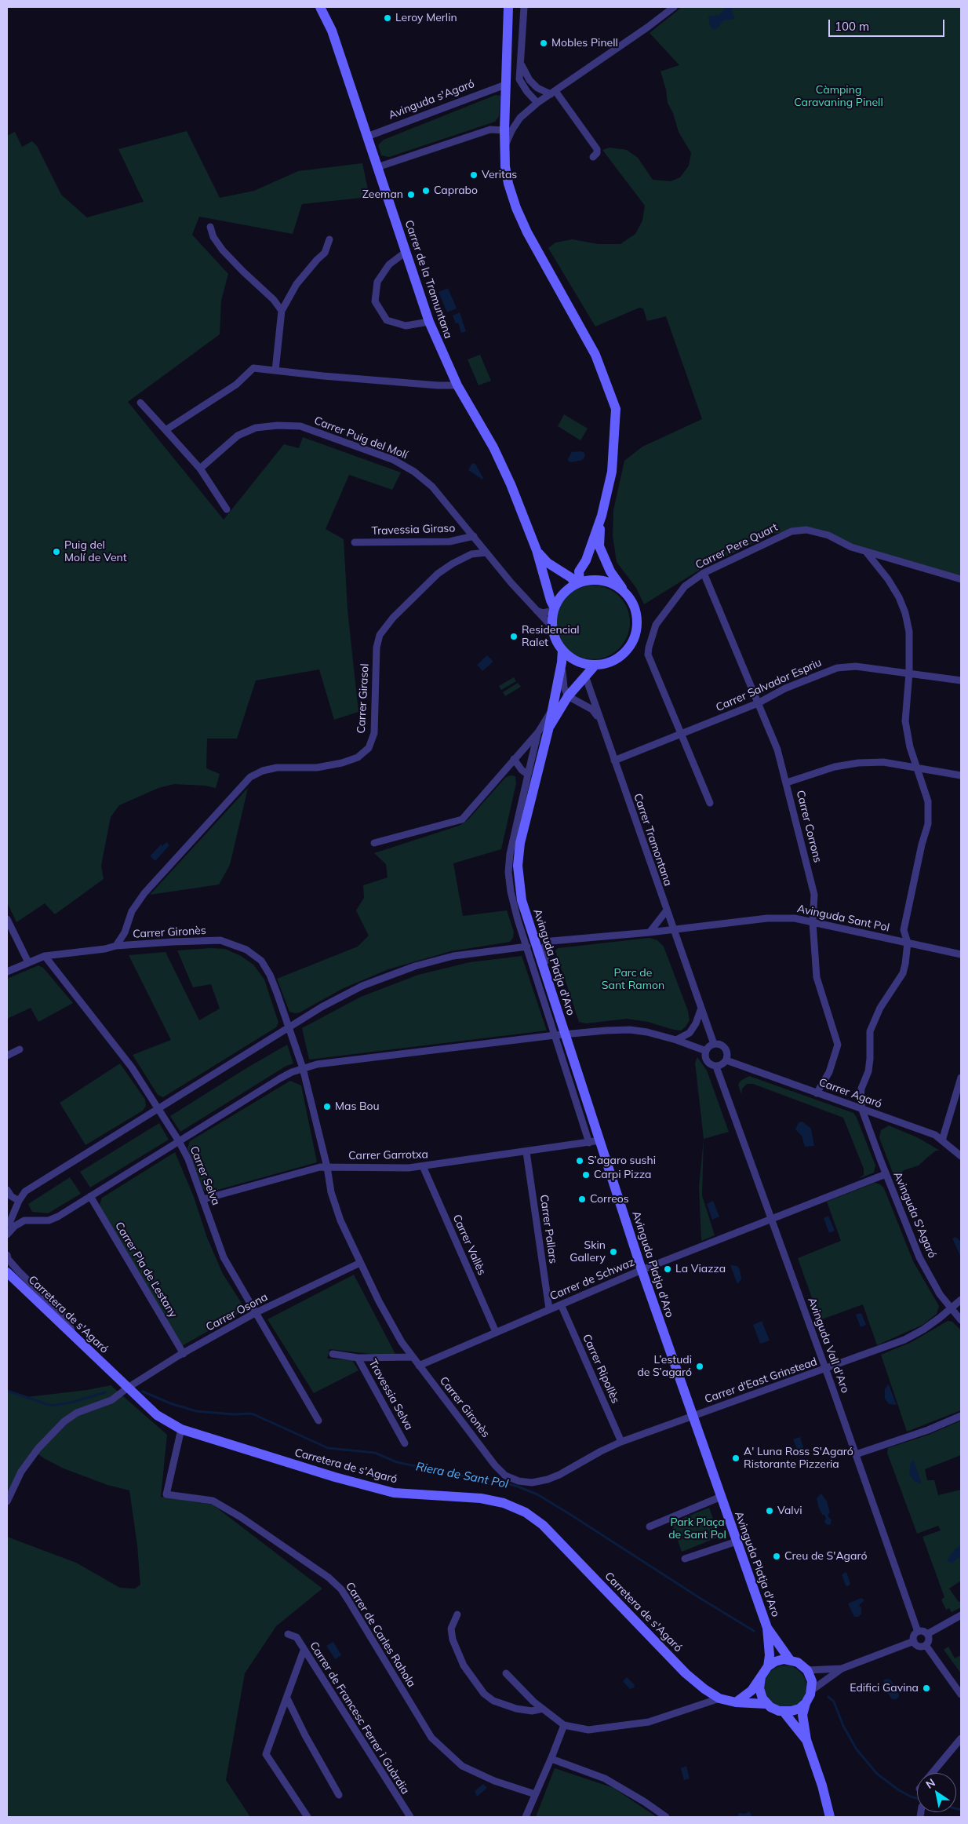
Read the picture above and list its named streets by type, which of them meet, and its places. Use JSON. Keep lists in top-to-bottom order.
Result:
{
  "streets": {
    "main road": ["Carrer de la Tramuntana", "Avinguda Platja d'Aro", "Carretera de s'Agaró"],
    "street": [
      "Avinguda s'Agaró",
      "Carrer Puig del Molí",
      "Travessia Giraso",
      "Carrer Pere Quart",
      "Carrer Salvador Espriu",
      "Carrer Girasol",
      "Carrer Corrons",
      "Carrer Tramontana",
      "Avinguda Sant Pol",
      "Carrer Gironès",
      "Carrer Agaró",
      "Carrer Garrotxa",
      "Carrer Selva",
      "Avinguda S'Agaró",
      "Carrer Pallars",
      "Carrer Vallès",
      "Carrer Pla de Ľestany",
      "Carrer de Schwaz",
      "Carrer Osona",
      "Avinguda Vall d'Aro",
      "Carrer Ripollès",
      "Carrer d'East Grinstead",
      "Travessia Selva",
      "Carrer de Carles Rahola",
      "Carrer de Francesc Ferrer i Guàrdia"
    ]
  },
  "crossings": [
    ["Avinguda s'Agaró", "Carrer de la Tramuntana"],
    ["Carrer de la Tramuntana", "Avinguda Platja d'Aro"],
    ["Carrer Puig del Molí", "Travessia Giraso"],
    ["Carrer Puig del Molí", "Carrer Girasol"],
    ["Carrer Pere Quart", "Carrer Salvador Espriu"],
    ["Carrer Pere Quart", "Carrer Corrons"],
    ["Carrer Pere Quart", "Avinguda S'Agaró"],
    ["Carrer Salvador Espriu", "Carrer Corrons"],
    ["Carrer Salvador Espriu", "Carrer Tramontana"],
    ["Carrer Salvador Espriu", "Avinguda S'Agaró"],
    ["Carrer Girasol", "Carrer Gironès"],
    ["Carrer Corrons", "Avinguda Sant Pol"],
    ["Carrer Corrons", "Carrer Agaró"],
    ["Carrer Tramontana", "Avinguda Sant Pol"],
    ["Carrer Tramontana", "Carrer Agaró"],
    ["Carrer Tramontana", "Avinguda Vall d'Aro"],
    ["Avinguda Sant Pol", "Avinguda Platja d'Aro"],
    ["Avinguda Sant Pol", "Avinguda S'Agaró"],
    ["Carrer Gironès", "Avinguda Platja d'Aro"],
    ["Carrer Gironès", "Carrer Garrotxa"],
    ["Carrer Gironès", "Carrer Selva"],
    ["Carrer Gironès", "Carrer de Schwaz"],
    ["Carrer Gironès", "Carrer Osona"],
    ["Carrer Gironès", "Carrer Ripollès"],
    ["Carrer Gironès", "Carrer d'East Grinstead"],
    ["Carrer Gironès", "Travessia Selva"],
    ["Avinguda Platja d'Aro", "Carrer Garrotxa"],
    ["Avinguda Platja d'Aro", "Carrer de Schwaz"],
    ["Avinguda Platja d'Aro", "Carretera de s'Agaró"],
    ["Avinguda Platja d'Aro", "Carrer d'East Grinstead"],
    ["Carrer Agaró", "Avinguda S'Agaró"],
    ["Carrer Agaró", "Avinguda Vall d'Aro"],
    ["Carrer Garrotxa", "Carrer Selva"],
    ["Carrer Garrotxa", "Carrer Pallars"],
    ["Carrer Garrotxa", "Carrer Vallès"],
    ["Carrer Selva", "Carrer Osona"],
    ["Avinguda S'Agaró", "Carrer de Schwaz"],
    ["Avinguda S'Agaró", "Carrer d'East Grinstead"],
    ["Carrer Pallars", "Carrer de Schwaz"],
    ["Carrer Vallès", "Carrer de Schwaz"],
    ["Carrer Pla de Ľestany", "Carrer Osona"],
    ["Carrer de Schwaz", "Avinguda Vall d'Aro"],
    ["Carrer de Schwaz", "Carrer Ripollès"],
    ["Carrer Osona", "Carretera de s'Agaró"],
    ["Carretera de s'Agaró", "Carrer de Carles Rahola"],
    ["Avinguda Vall d'Aro", "Carrer d'East Grinstead"]
  ],
  "water": ["Riera de Sant Pol"],
  "parks": ["Càmping Caravaning Pinell", "Parc de Sant Ramon", "Park Plaça de Sant Pol"],
  "places": [
    "Leroy Merlin",
    "Mobles Pinell",
    "Veritas",
    "Caprabo",
    "Zeeman",
    "Puig del Molí de Vent",
    "Residencial Ralet",
    "Mas Bou",
    "S’agaro sushi",
    "Carpi Pizza",
    "Correos",
    "Skin Gallery",
    "La Viazza",
    "L’estudi de S’agaró",
    "A' Luna Ross S'Agaró Ristorante Pizzeria",
    "Valvi",
    "Creu de S'Agaró",
    "Edifici Gavina"
  ],
  "scale_bar": "100 m",
  "north": "top left"
}
